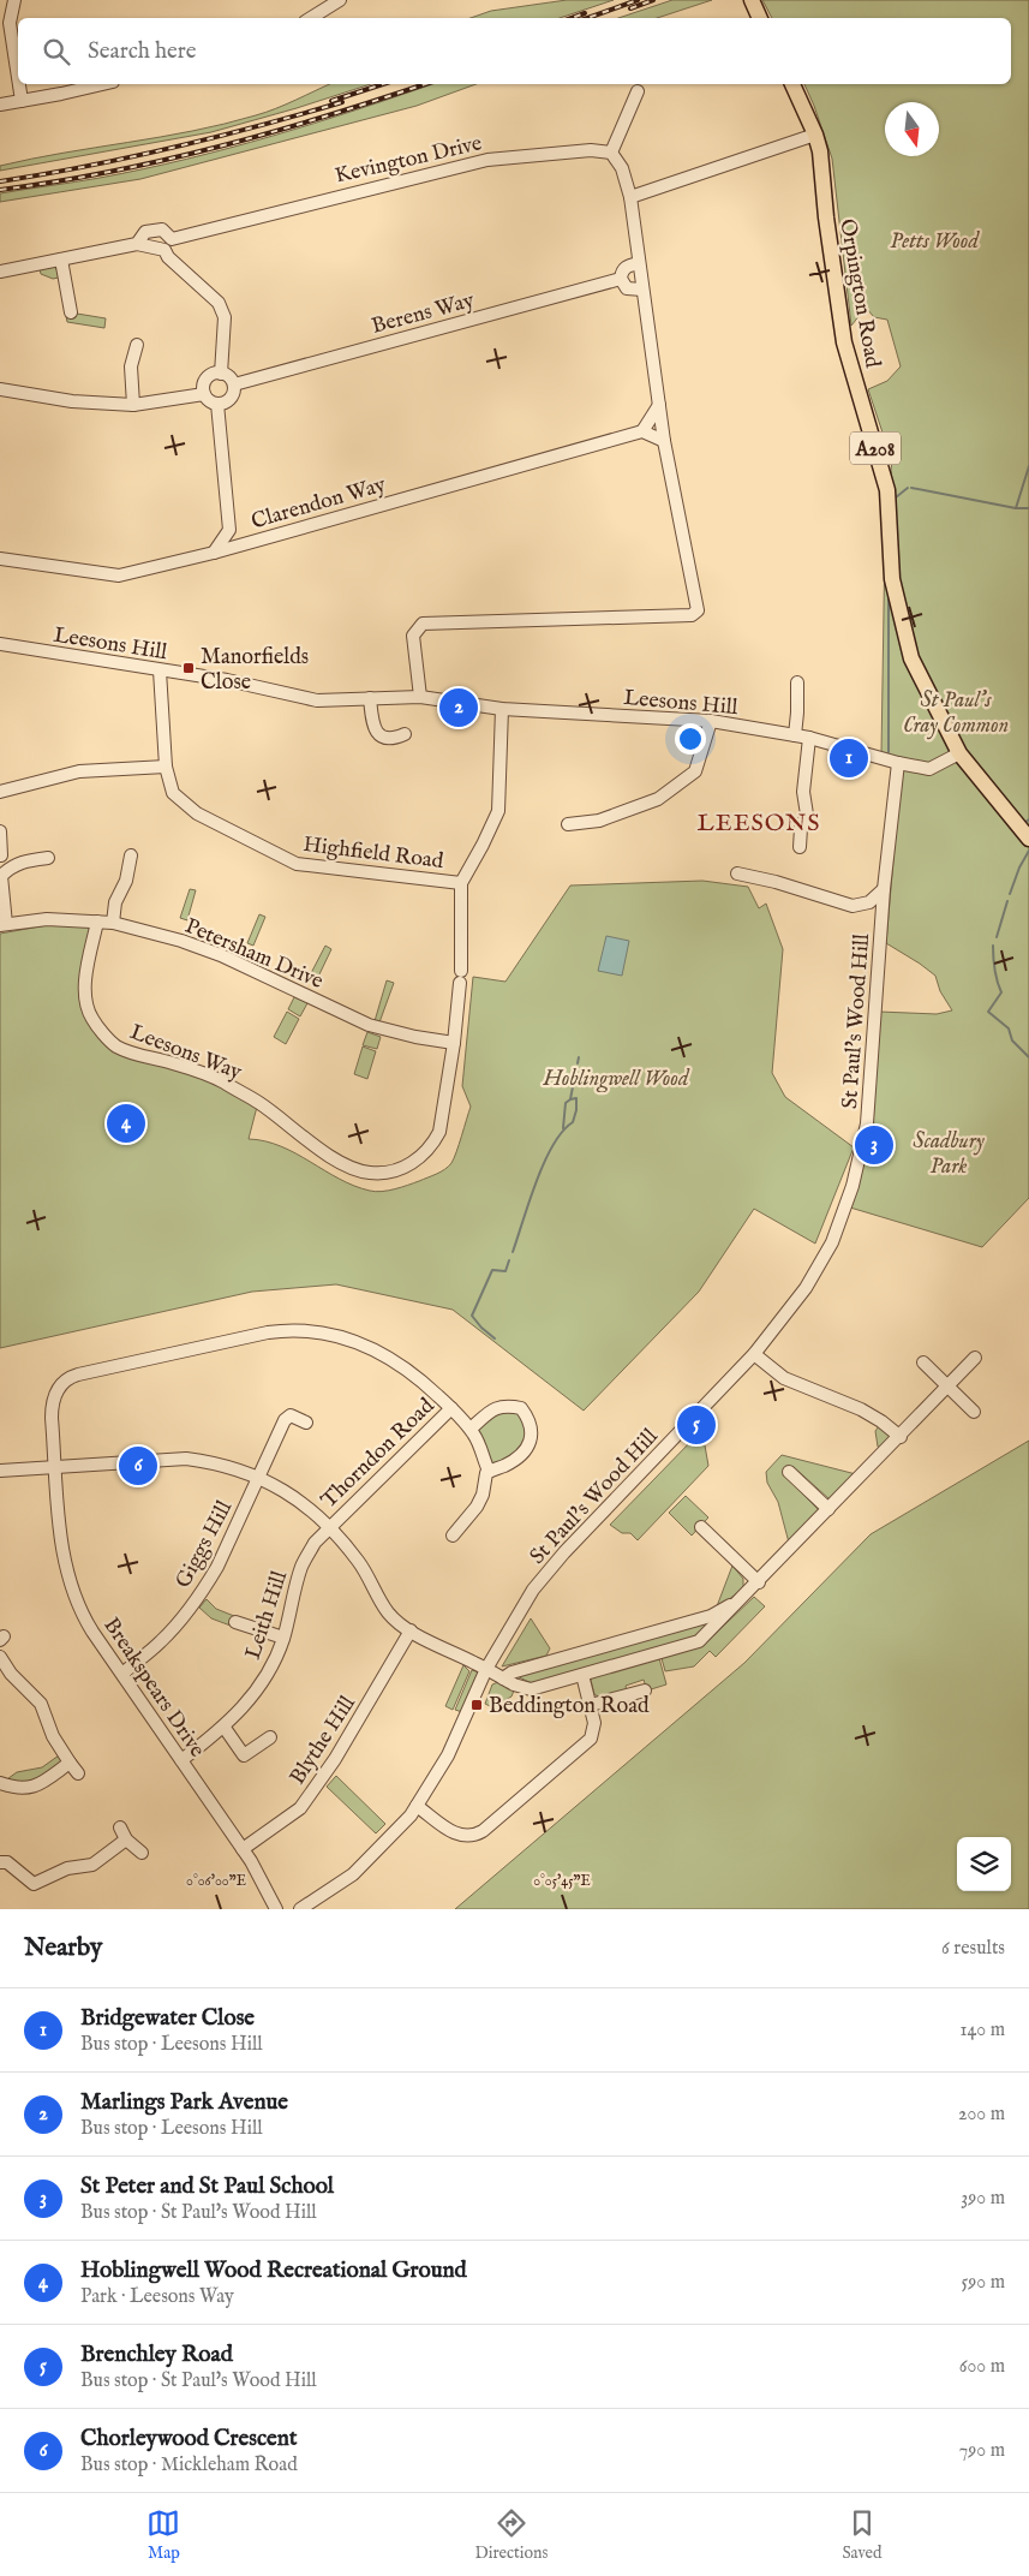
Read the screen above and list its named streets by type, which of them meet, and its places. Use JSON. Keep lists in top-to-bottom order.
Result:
{
  "streets": {
    "main road": ["Orpington Road", "A208"],
    "street": [
      "Kevington Drive",
      "Berens Way",
      "Clarendon Way",
      "Leesons Hill",
      "Highfield Road",
      "Petersham Drive",
      "St Paul's Wood Hill",
      "Leesons Way",
      "Thorndon Road",
      "Giggs Hill",
      "Leith Hill",
      "Breakspears Drive",
      "Blythe Hill"
    ]
  },
  "crossings": [
    ["Orpington Road", "A208"],
    ["Orpington Road", "Leesons Hill"],
    ["A208", "Leesons Hill"],
    ["Leesons Hill", "Highfield Road"],
    ["Leesons Hill", "St Paul's Wood Hill"],
    ["Highfield Road", "Leesons Way"],
    ["Petersham Drive", "Leesons Way"],
    ["Thorndon Road", "Leith Hill"],
    ["Thorndon Road", "Breakspears Drive"],
    ["Giggs Hill", "Breakspears Drive"],
    ["Leith Hill", "Breakspears Drive"],
    ["Breakspears Drive", "Blythe Hill"]
  ],
  "districts": ["LEESONS"],
  "parks": [
    "Petts Wood",
    "St Paul's Cray Common",
    "Hoblingwell Wood",
    "Scadbury Park"
  ],
  "places": {
    "transit": ["Manorfields Close", "Beddington Road"]
  },
  "north": "bottom",
  "page": {
    "search": "Search here",
    "pins": [
      "2",
      "1",
      "4",
      "3",
      "5",
      "6"
    ],
    "heading": ["Nearby", "6 results"],
    "list": [
      {
        "mark": "1",
        "name": "Bridgewater Close",
        "note": "Bus stop · Leesons Hill",
        "value": "140 m"
      },
      {
        "mark": "2",
        "name": "Marlings Park Avenue",
        "note": "Bus stop · Leesons Hill",
        "value": "200 m"
      },
      {
        "mark": "3",
        "name": "St Peter and St Paul School",
        "note": "Bus stop · St Paul's Wood Hill",
        "value": "390 m"
      },
      {
        "mark": "4",
        "name": "Hoblingwell Wood Recreational Ground",
        "note": "Park · Leesons Way",
        "value": "590 m"
      },
      {
        "mark": "5",
        "name": "Brenchley Road",
        "note": "Bus stop · St Paul's Wood Hill",
        "value": "600 m"
      },
      {
        "mark": "6",
        "name": "Chorleywood Crescent",
        "note": "Bus stop · Mickleham Road",
        "value": "790 m"
      }
    ],
    "nav": ["Map", "Directions", "Saved"]
  },
  "coordinates": ["0°06'00\"E", "0°05'45\"E"]
}
